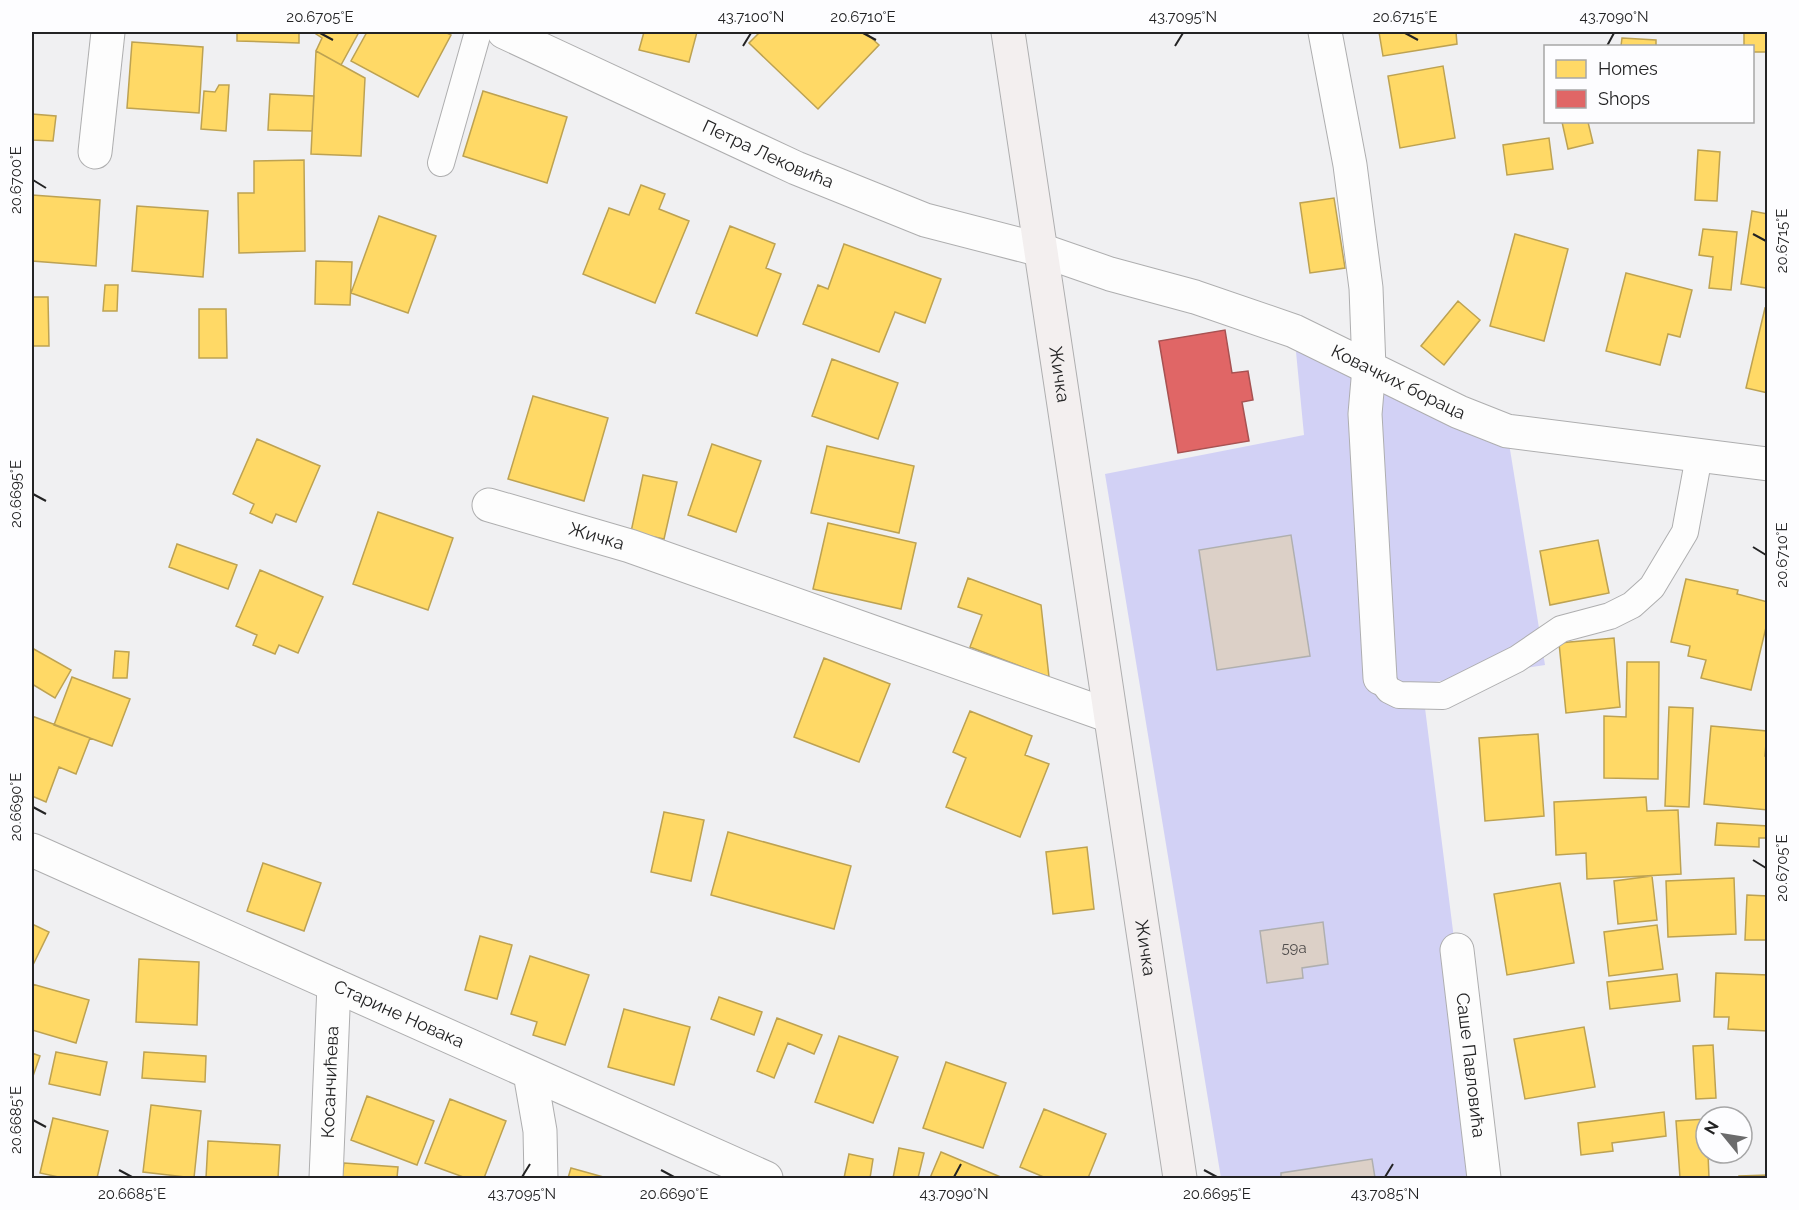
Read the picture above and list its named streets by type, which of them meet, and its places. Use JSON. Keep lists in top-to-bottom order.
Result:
{
  "streets": {
    "main road": ["Жичка"],
    "street": [
      "Петра Лековића",
      "Ковачких бораца",
      "Старине Новака",
      "Саше Павловића",
      "Косанчићева"
    ]
  },
  "crossings": [
    ["Петра Лековића", "Жичка"],
    ["Петра Лековића", "Ковачких бораца"],
    ["Жичка", "Ковачких бораца"],
    ["Старине Новака", "Косанчићева"]
  ],
  "house_numbers": ["59a"],
  "legend": ["Homes", "Shops"],
  "north": "top left",
  "coordinates": [
    "20.6705°E",
    "43.7100°N",
    "20.6710°E",
    "43.7095°N",
    "20.6715°E",
    "43.7090°N",
    "20.6700°E",
    "20.6695°E",
    "20.6690°E",
    "20.6685°E",
    "43.7085°N"
  ]
}
